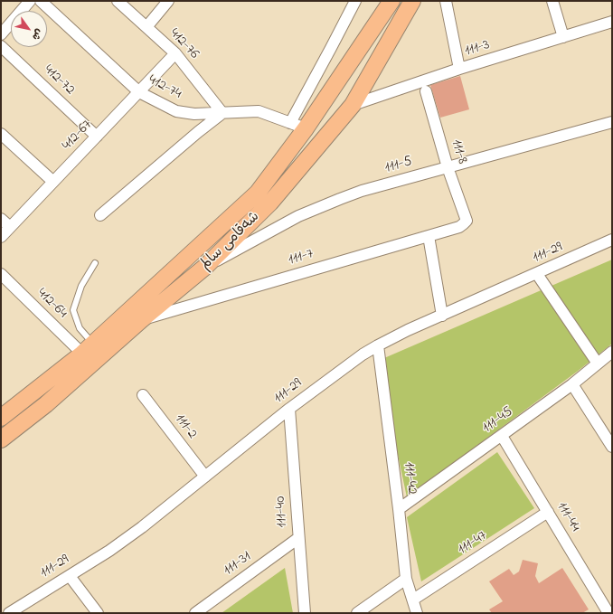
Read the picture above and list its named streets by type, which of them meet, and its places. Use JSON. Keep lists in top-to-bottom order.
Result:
{
  "streets": {
    "main road": ["شەقامی سالم"],
    "street": [
      "412-76",
      "111-3",
      "412-72",
      "412-74",
      "412-67",
      "111-8",
      "111-5",
      "111-29",
      "111-7",
      "412-64",
      "111-45",
      "111-2",
      "111-42",
      "111-40",
      "111-44",
      "111-47",
      "111-31"
    ]
  },
  "crossings": [
    ["412-76", "412-74"],
    ["412-76", "412-67"],
    ["111-3", "شەقامی سالم"],
    ["412-72", "412-67"],
    ["412-74", "412-67"],
    ["412-74", "شەقامی سالم"],
    ["111-8", "111-5"],
    ["111-8", "111-7"],
    ["111-5", "شەقامی سالم"],
    ["شەقامی سالم", "111-7"],
    ["شەقامی سالم", "412-64"],
    ["111-29", "111-2"],
    ["111-29", "111-42"],
    ["111-29", "111-40"],
    ["111-45", "111-42"],
    ["111-45", "111-44"],
    ["111-42", "111-47"],
    ["111-40", "111-31"],
    ["111-44", "111-47"]
  ],
  "north": "bottom right"
}
